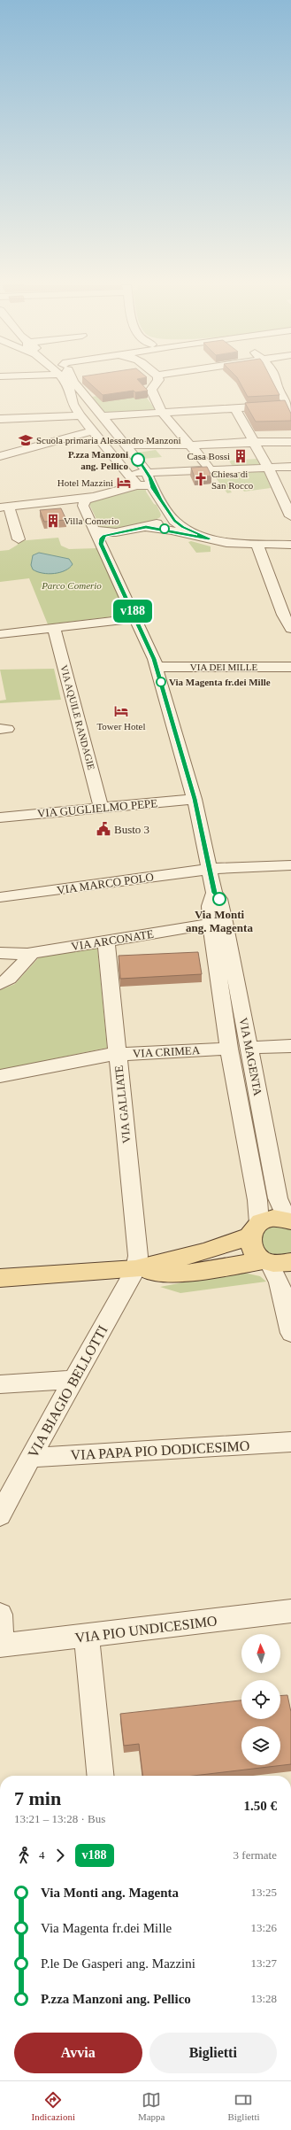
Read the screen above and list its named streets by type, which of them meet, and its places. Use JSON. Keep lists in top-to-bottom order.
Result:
{
  "streets": {
    "street": [
      "VIA DEI MILLE",
      "VIA AQUILE RANDAGIE",
      "VIA GUGLIELMO PEPE",
      "VIA MARCO POLO",
      "VIA ARCONATE",
      "VIA CRIMEA",
      "VIA MAGENTA",
      "VIA GALLIATE",
      "VIA BIAGIO BELLOTTI",
      "VIA PAPA PIO DODICESIMO",
      "VIA PIO UNDICESIMO"
    ]
  },
  "crossings": [
    ["VIA DEI MILLE", "VIA MAGENTA"],
    ["VIA AQUILE RANDAGIE", "VIA GUGLIELMO PEPE"],
    ["VIA GUGLIELMO PEPE", "VIA MAGENTA"],
    ["VIA MARCO POLO", "VIA MAGENTA"],
    ["VIA ARCONATE", "VIA MAGENTA"],
    ["VIA ARCONATE", "VIA GALLIATE"],
    ["VIA CRIMEA", "VIA MAGENTA"],
    ["VIA CRIMEA", "VIA GALLIATE"],
    ["VIA GALLIATE", "VIA BIAGIO BELLOTTI"],
    ["VIA BIAGIO BELLOTTI", "VIA PAPA PIO DODICESIMO"]
  ],
  "parks": ["Parco Comerio"],
  "places": {
    "school or university": ["Scuola primaria Alessandro Manzoni"],
    "building": ["Casa Bossi", "Villa Comerio"],
    "other": ["P.zza Manzoni ang. Pellico", "Via Magenta fr.dei Mille", "Via Monti ang. Magenta"],
    "church": ["Chiesa di San Rocco"],
    "hotel": ["Hotel Mazzini", "Tower Hotel"],
    "public building": ["Busto 3"]
  },
  "lines": ["bus line v188"],
  "north": "top",
  "page": {
    "on_map": "v188",
    "heading": ["7 min", "13:21 – 13:28 · Bus", "1.50 €"],
    "legs": ["4", "v188", "3 fermate"],
    "list": [
      {
        "name": "Via Monti ang. Magenta",
        "value": "13:25"
      },
      {
        "name": "Via Magenta fr.dei Mille",
        "value": "13:26"
      },
      {
        "name": "P.le De Gasperi ang. Mazzini",
        "value": "13:27"
      },
      {
        "name": "P.zza Manzoni ang. Pellico",
        "value": "13:28"
      }
    ],
    "buttons": ["Avvia", "Biglietti"],
    "tabs": ["Indicazioni", "Mappa", "Biglietti"]
  }
}
